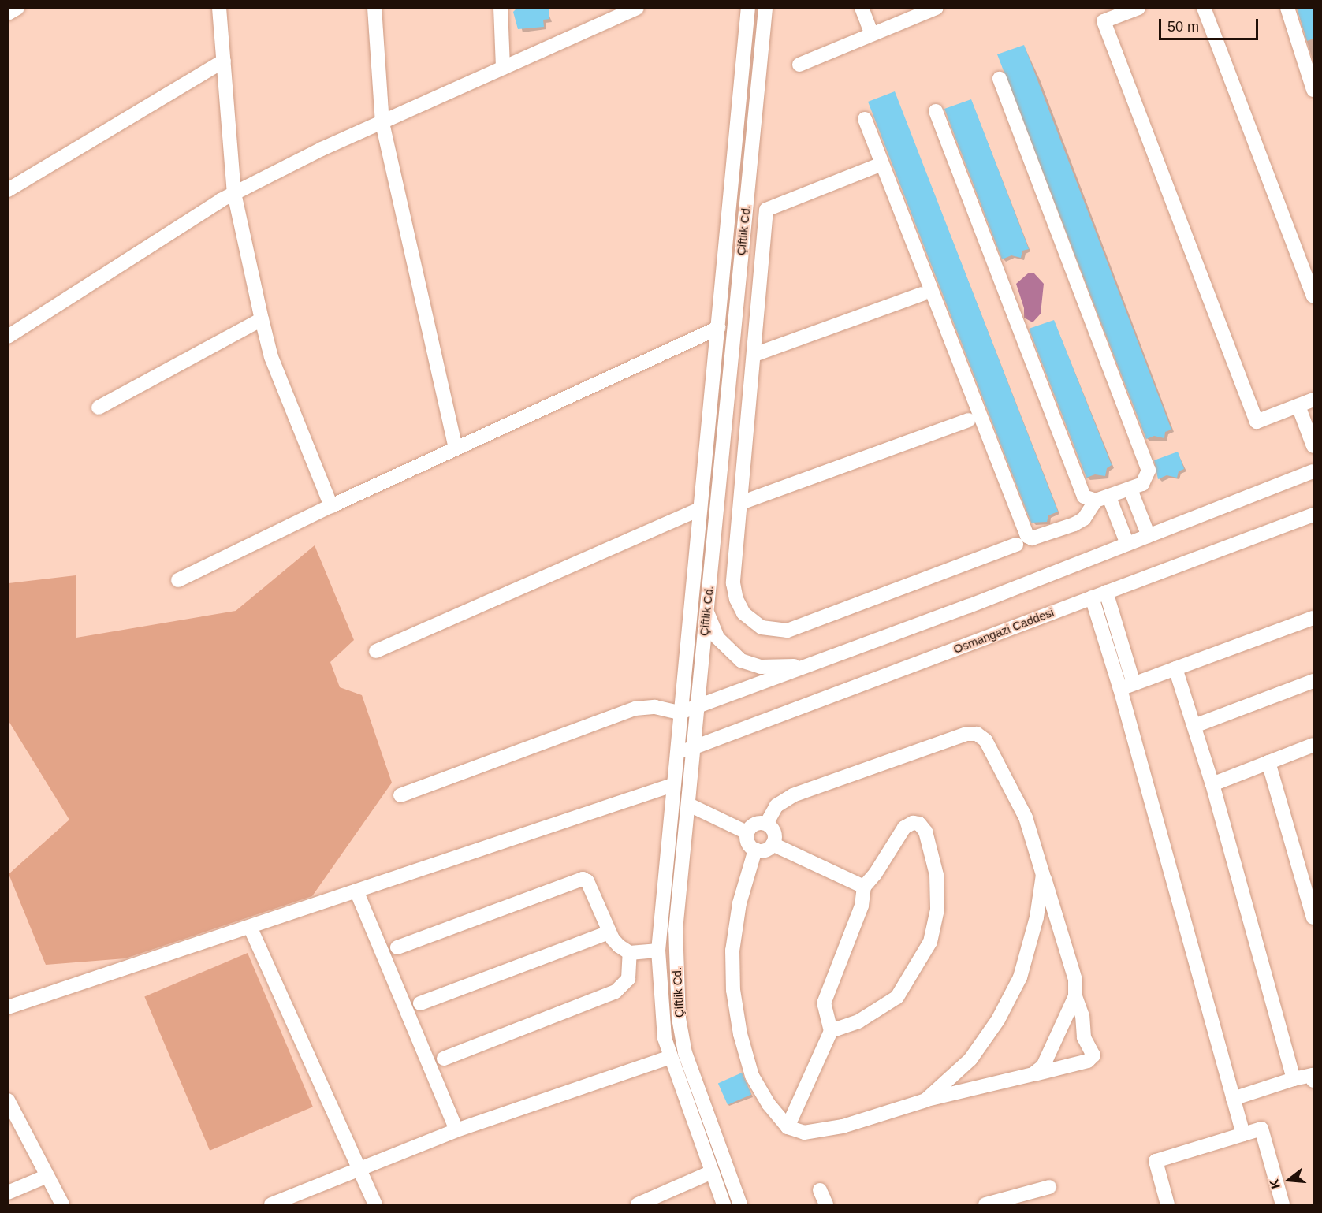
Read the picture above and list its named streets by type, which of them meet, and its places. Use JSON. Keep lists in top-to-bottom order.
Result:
{
  "streets": {
    "street": ["Çiftlik Cd.", "Osmangazi Caddesi"]
  },
  "crossings": [
    ["Çiftlik Cd.", "Osmangazi Caddesi"]
  ],
  "scale_bar": "50 m",
  "north": "left"
}
